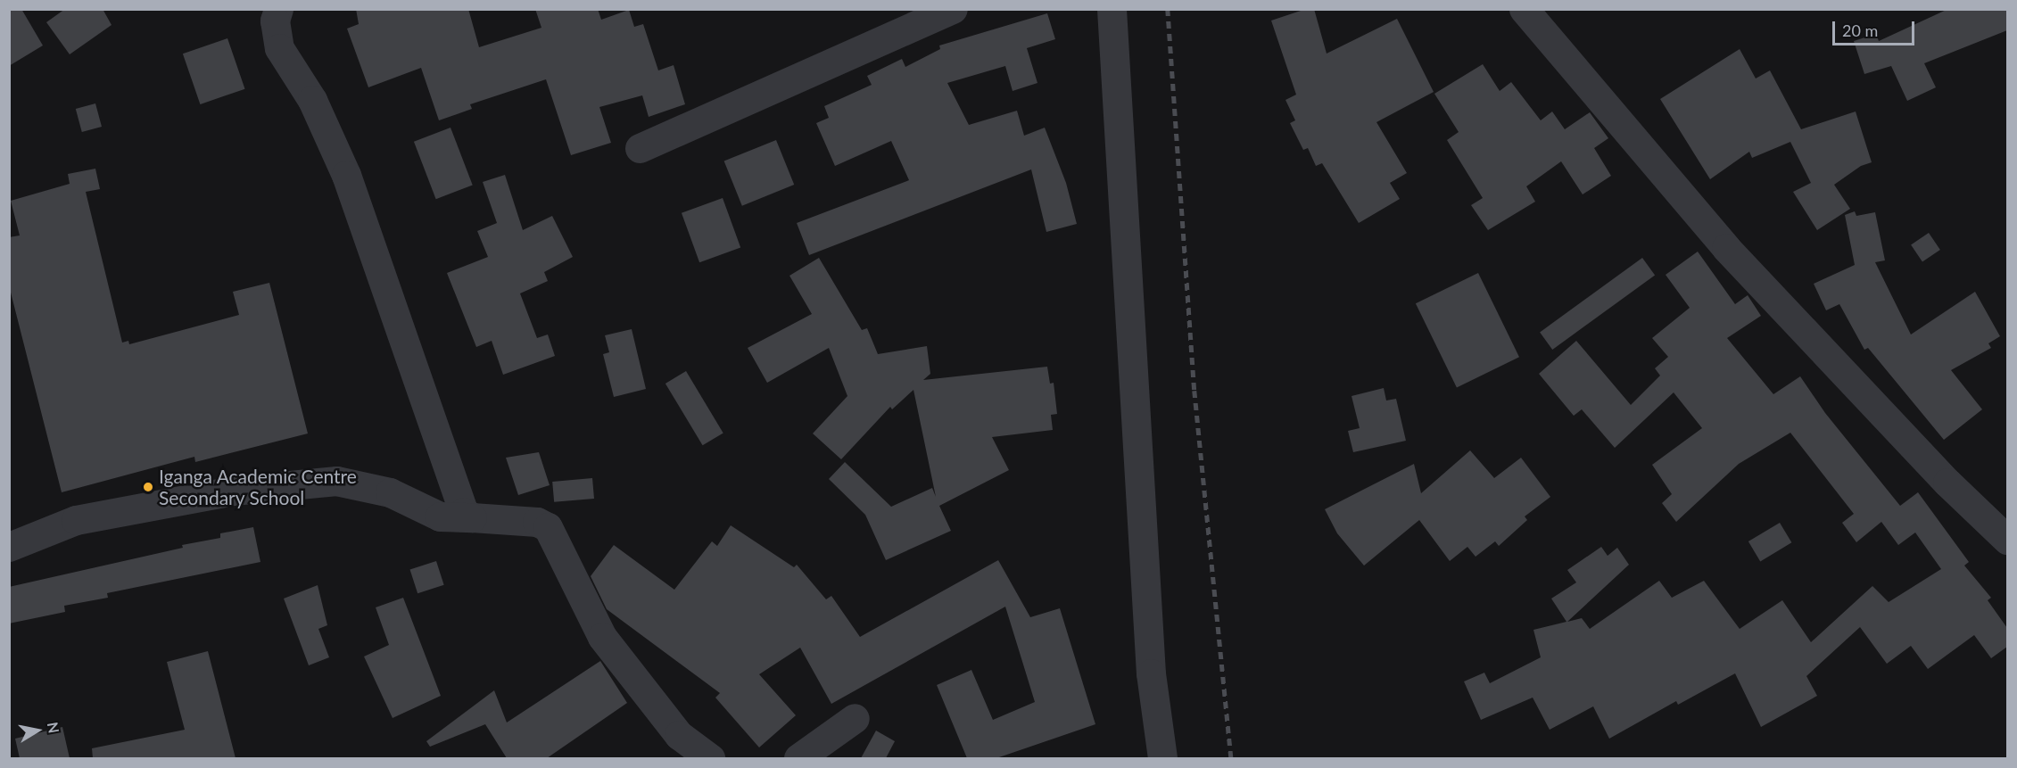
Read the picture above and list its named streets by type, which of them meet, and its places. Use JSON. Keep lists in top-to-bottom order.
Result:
{
  "places": ["Iganga Academic Centre Secondary School"],
  "scale_bar": "20 m",
  "north": "right"
}
